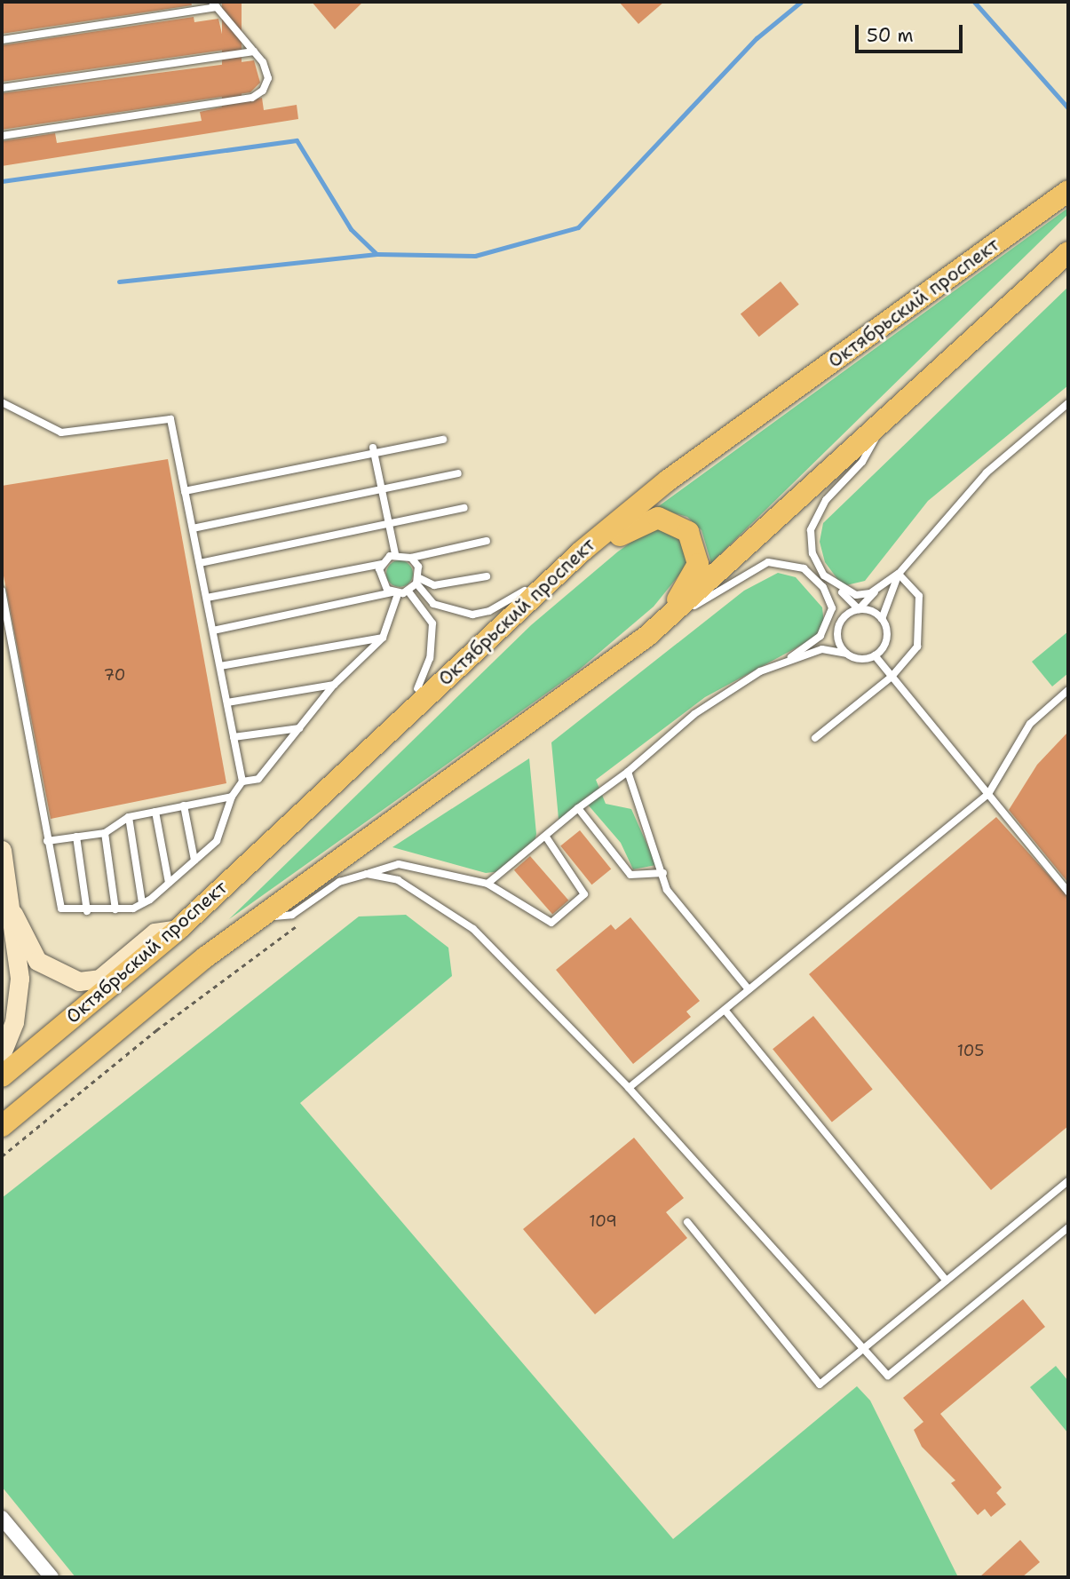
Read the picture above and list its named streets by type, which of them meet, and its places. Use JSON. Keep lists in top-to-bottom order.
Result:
{
  "streets": {
    "main road": ["Октябрьский проспект"]
  },
  "house_numbers": ["70", "105", "109"],
  "scale_bar": "50 m"
}
